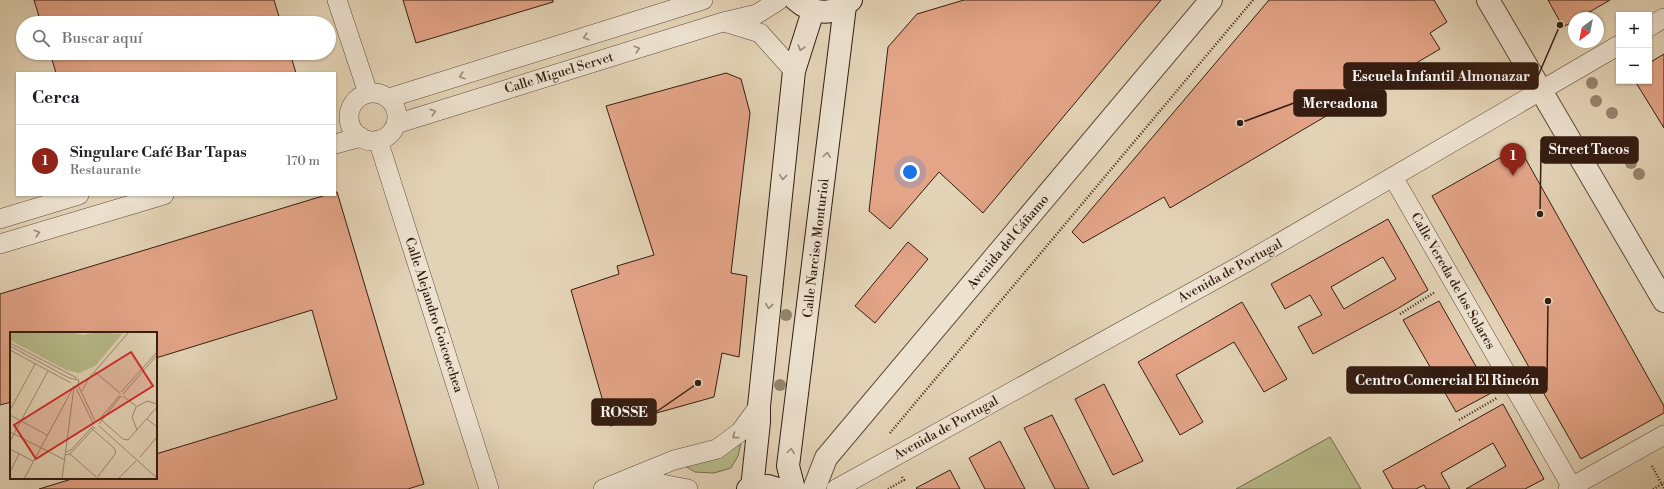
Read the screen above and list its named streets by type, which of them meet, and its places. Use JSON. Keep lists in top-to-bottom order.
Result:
{
  "streets": {
    "main road": ["Avenida del Cáñamo", "Calle Narciso Monturiol"],
    "street": [
      "Calle Miguel Servet",
      "Avenida de Portugal",
      "Calle Vereda de los Solares",
      "Calle Alejandro Goicoechea"
    ]
  },
  "crossings": [
    ["Calle Miguel Servet", "Calle Alejandro Goicoechea"],
    ["Avenida de Portugal", "Calle Vereda de los Solares"]
  ],
  "places": [
    "Escuela Infantil Almonazar",
    "Mercadona",
    "Street Tacos",
    "Centro Comercial El Rincón",
    "ROSSE"
  ],
  "north": "bottom left",
  "page": {
    "map_buttons": ["+", "−"],
    "search": "Buscar aquí",
    "heading": "Cerca",
    "list": [
      {
        "mark": "1",
        "name": "Singulare Café Bar Tapas",
        "note": "Restaurante",
        "value": "170 m"
      }
    ],
    "pins": "1"
  }
}
